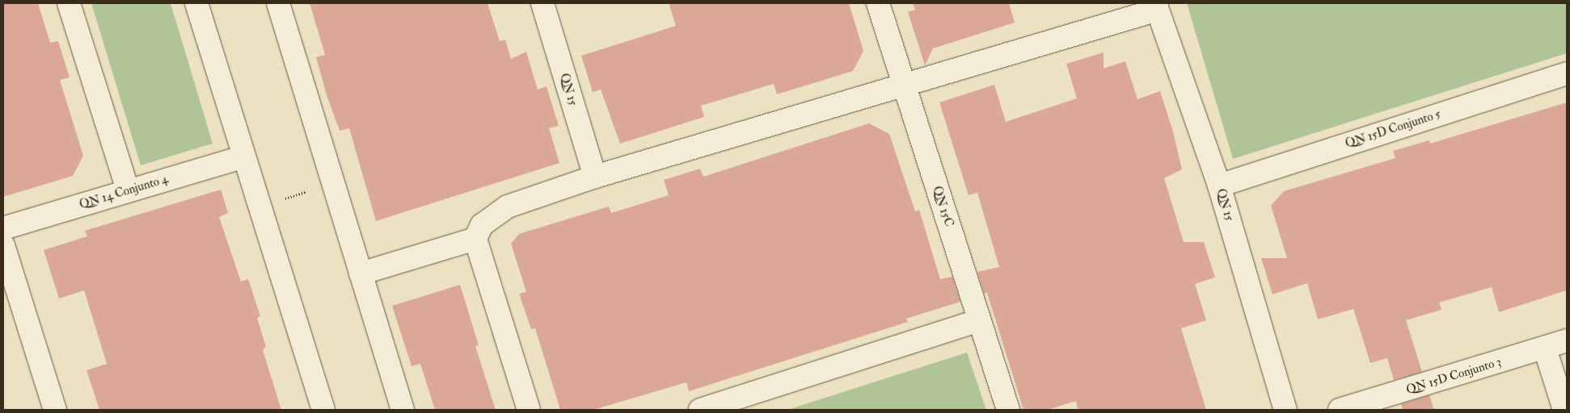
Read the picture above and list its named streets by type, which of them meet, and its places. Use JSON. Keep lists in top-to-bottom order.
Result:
{
  "streets": {
    "street": [
      "QN 15",
      "QN 15D Conjunto 5",
      "QN 14 Conjunto 4",
      "QN 15C",
      "QN 15D Conjunto 3"
    ]
  },
  "crossings": [
    ["QN 15", "QN 15D Conjunto 5"]
  ]
}
